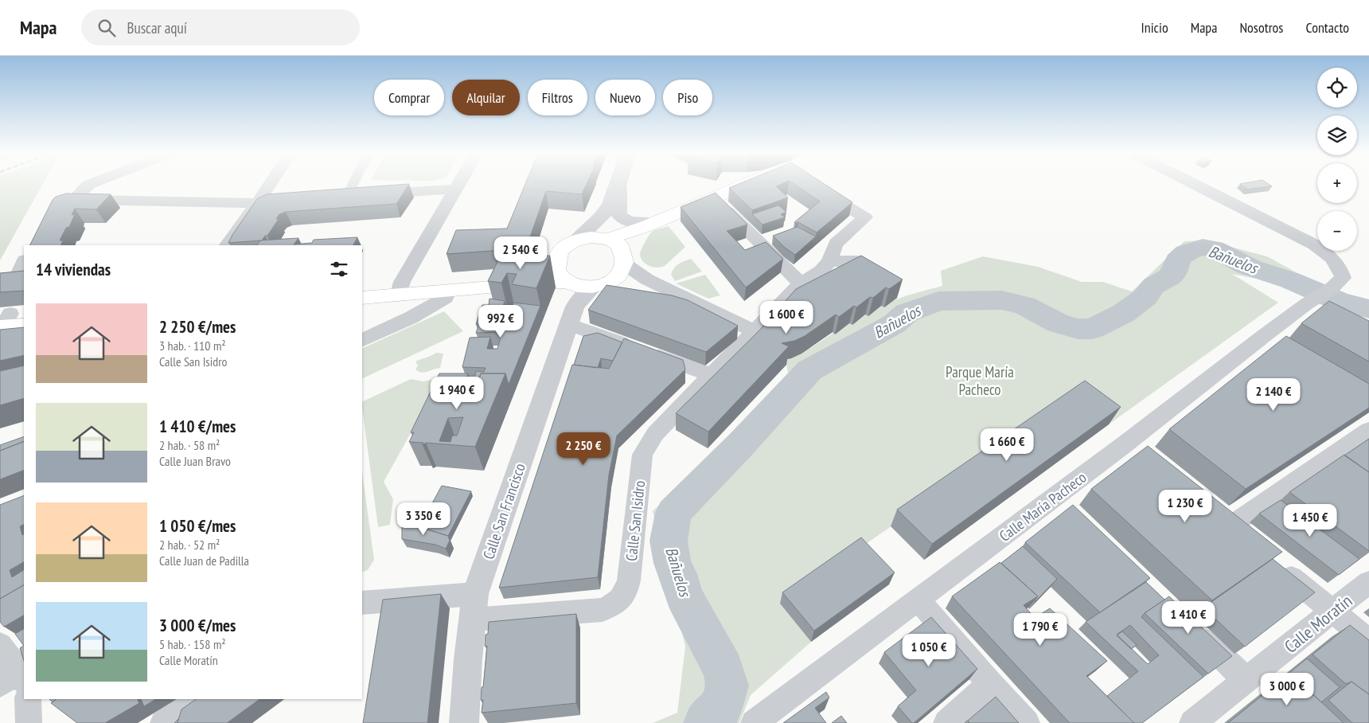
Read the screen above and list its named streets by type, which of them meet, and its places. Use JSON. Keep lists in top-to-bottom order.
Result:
{
  "streets": {
    "street": [
      "Calle María Pacheco",
      "Calle San Francisco",
      "Calle San Isidro",
      "Calle Moratín"
    ]
  },
  "crossings": [
    ["Calle San Francisco", "Calle San Isidro"]
  ],
  "water": ["Bañuelos"],
  "parks": ["Parque María Pacheco"],
  "page": {
    "header": "Mapa",
    "search": "Buscar aquí",
    "nav": [
      "Inicio",
      "Mapa",
      "Nosotros",
      "Contacto"
    ],
    "map_buttons": ["+", "−"],
    "chip": [
      "Comprar",
      "Alquilar",
      "Filtros",
      "Nuevo",
      "Piso"
    ],
    "price": [
      "2 540 €",
      "1 600 €",
      "992 €",
      "1 940 €",
      "2 140 €",
      "1 660 €",
      "2 250 €",
      "1 230 €",
      "3 350 €",
      "1 450 €",
      "1 410 €",
      "1 790 €",
      "1 050 €",
      "3 000 €"
    ],
    "heading": "14 viviendas",
    "list": [
      {
        "name": "2 250 €/mes",
        "note": "3 hab. · 110 m² · Calle San Isidro"
      },
      {
        "name": "1 410 €/mes",
        "note": "2 hab. · 58 m² · Calle Juan Bravo"
      },
      {
        "name": "1 050 €/mes",
        "note": "2 hab. · 52 m² · Calle Juan de Padilla"
      },
      {
        "name": "3 000 €/mes",
        "note": "5 hab. · 158 m² · Calle Moratín"
      }
    ]
  }
}
